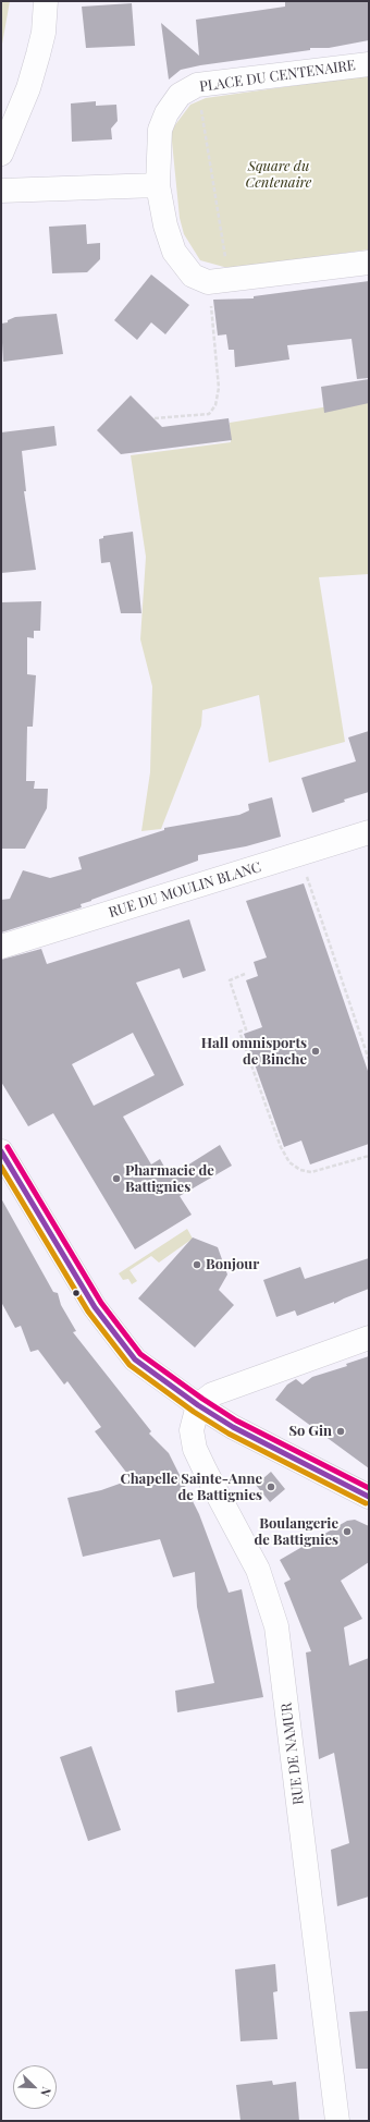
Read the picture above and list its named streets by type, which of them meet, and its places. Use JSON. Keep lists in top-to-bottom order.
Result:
{
  "streets": {
    "street": ["PLACE DU CENTENAIRE", "RUE DU MOULIN BLANC", "RUE DE NAMUR"]
  },
  "parks": ["Square du Centenaire"],
  "places": [
    "Hall omnisports de Binche",
    "Pharmacie de Battignies",
    "Bonjour",
    "So Gin",
    "Chapelle Sainte-Anne de Battignies",
    "Boulangerie de Battignies"
  ],
  "north": "bottom right"
}
